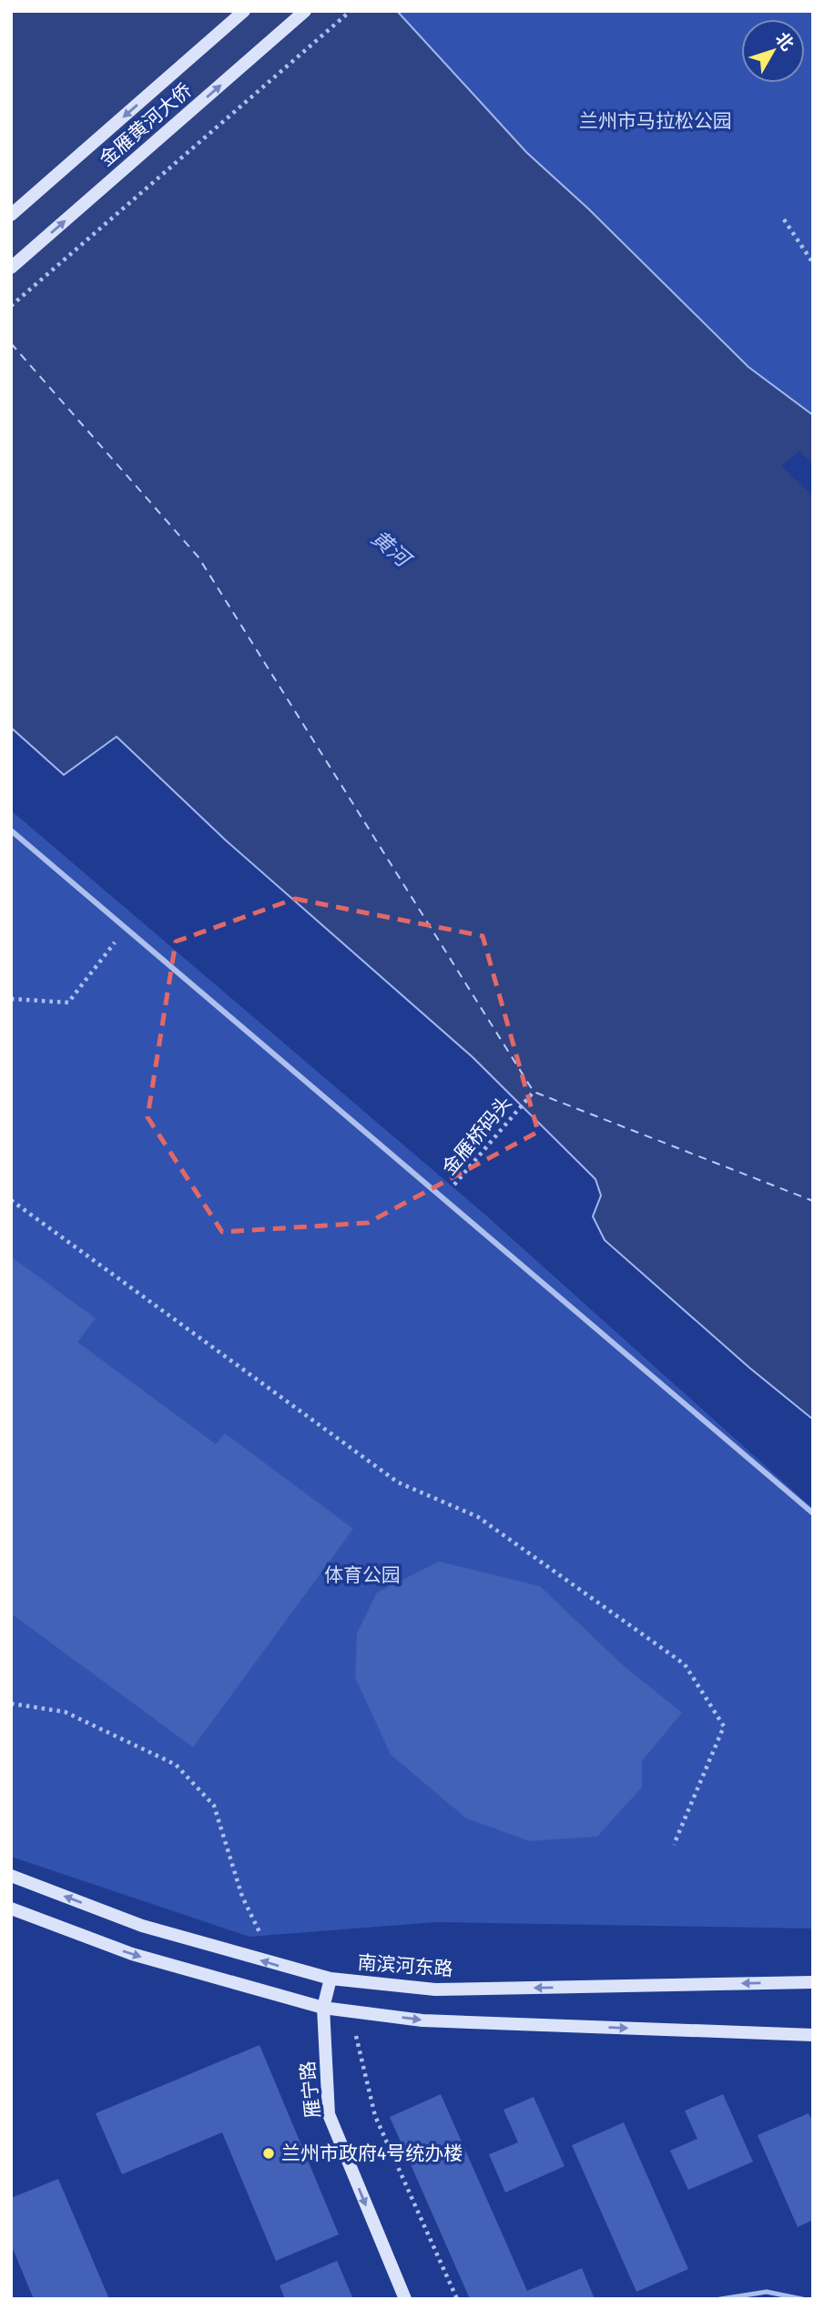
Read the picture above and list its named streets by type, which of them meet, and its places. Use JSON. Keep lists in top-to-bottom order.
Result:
{
  "streets": {
    "main road": ["金雁黄河大侨", "南滨河东路", "雁宁路"],
    "path": ["金雁桥码头"]
  },
  "crossings": [
    ["南滨河东路", "雁宁路"]
  ],
  "one_way": ["雁宁路"],
  "water": ["黄河"],
  "parks": ["兰州市马拉松公园", "体育公园"],
  "places": ["兰州市政府4号统办楼"],
  "north": "top right"
}
